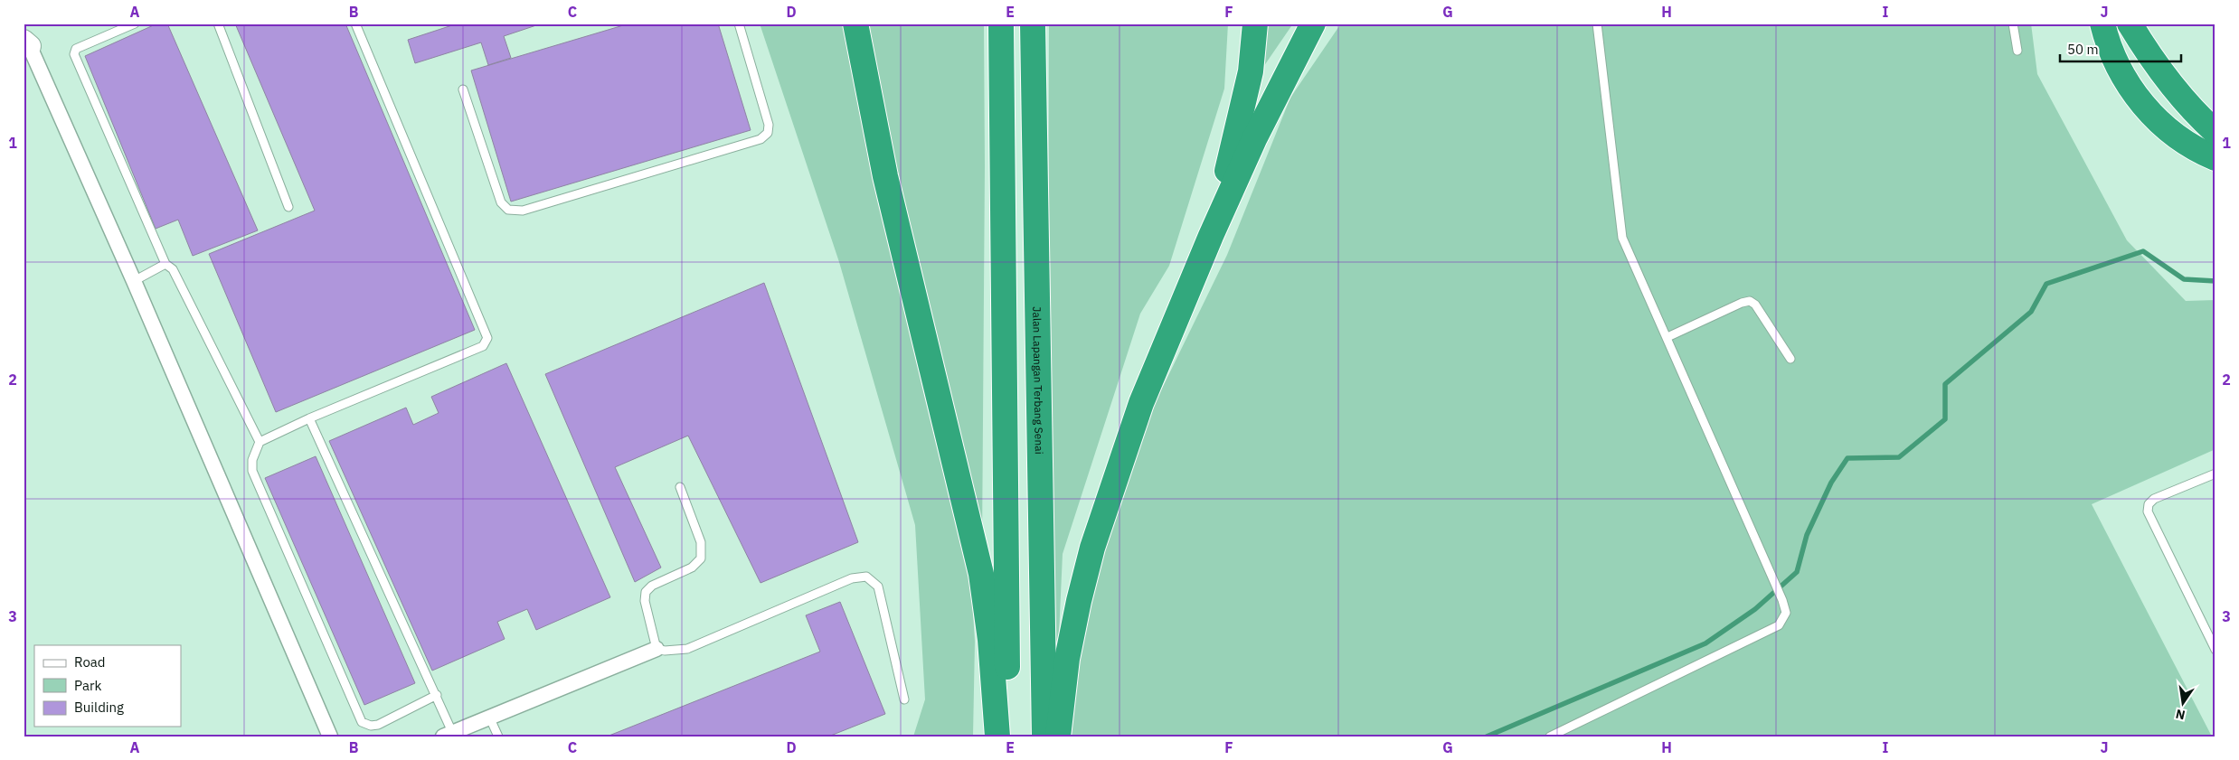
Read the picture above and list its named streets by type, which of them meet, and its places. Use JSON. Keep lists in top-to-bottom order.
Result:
{
  "streets": {
    "highway": ["Jalan Lapangan Terbang Senai"]
  },
  "legend": ["Road", "Park", "Building"],
  "scale_bar": "50 m",
  "north": "bottom",
  "grid": {
    "columns": [
      "A",
      "B",
      "C",
      "D",
      "E",
      "F",
      "G",
      "H",
      "I",
      "J"
    ],
    "rows": ["1", "2", "3"]
  }
}
